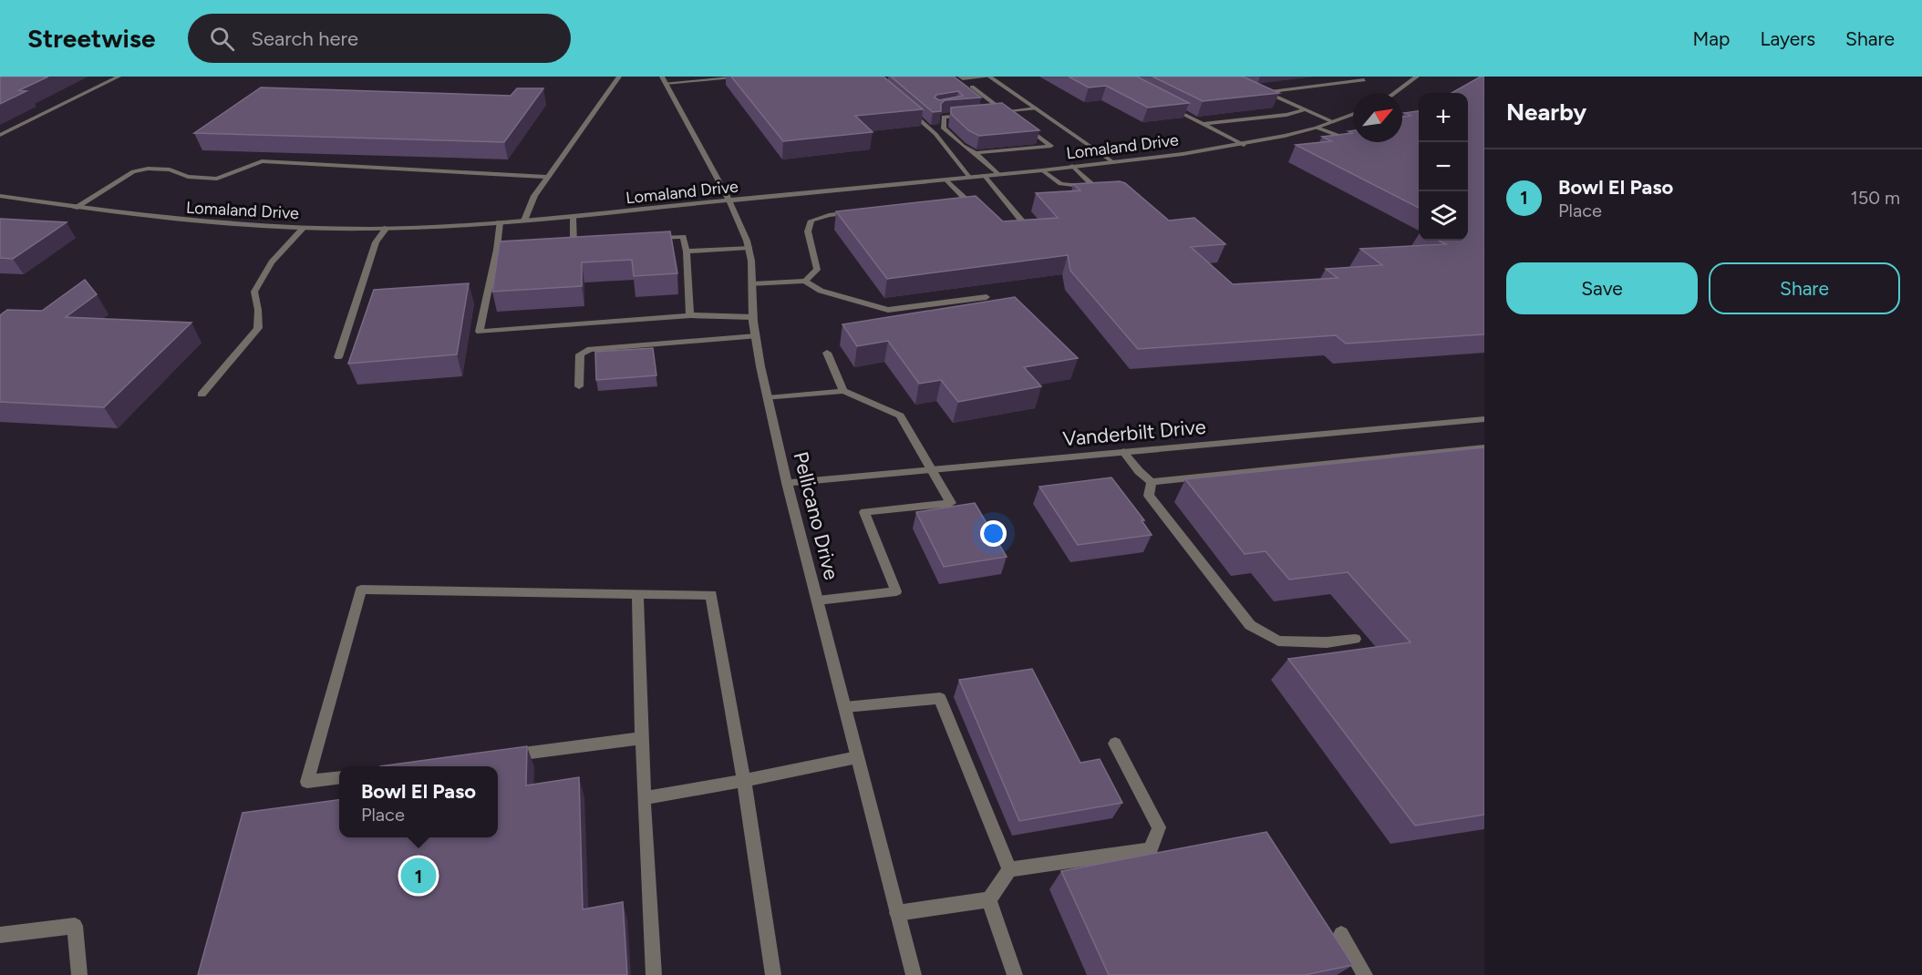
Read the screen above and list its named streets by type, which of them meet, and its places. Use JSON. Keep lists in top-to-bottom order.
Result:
{
  "streets": {
    "street": ["Lomaland Drive", "Vanderbilt Drive", "Pellicano Drive"]
  },
  "crossings": [
    ["Lomaland Drive", "Pellicano Drive"],
    ["Vanderbilt Drive", "Pellicano Drive"]
  ],
  "north": "top right",
  "page": {
    "header": "Streetwise",
    "search": "Search here",
    "nav": ["Map", "Layers", "Share"],
    "heading": "Nearby",
    "map_buttons": ["+", "−"],
    "list": [
      {
        "mark": "1",
        "name": "Bowl El Paso",
        "note": "Place",
        "value": "150 m"
      }
    ],
    "buttons": ["Save", "Share"],
    "popup": ["Bowl El Paso", "Place"],
    "pins": "1"
  }
}
